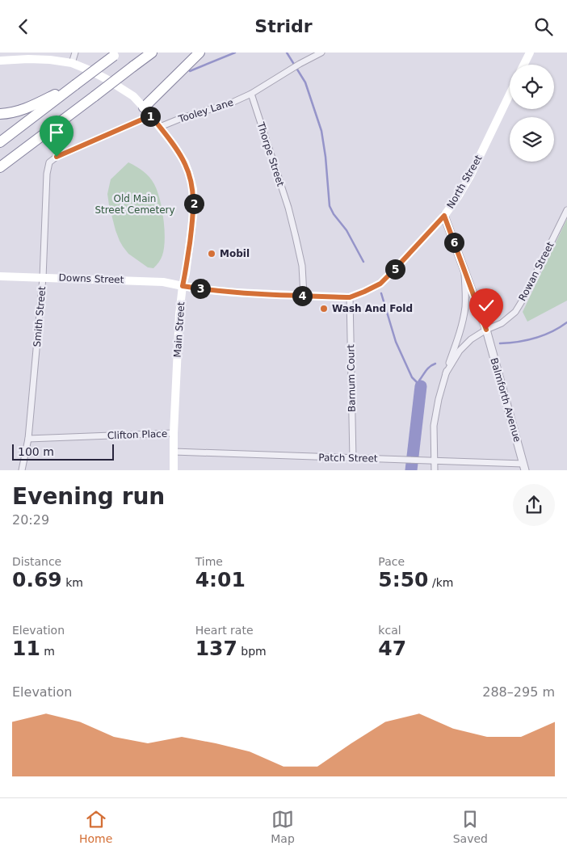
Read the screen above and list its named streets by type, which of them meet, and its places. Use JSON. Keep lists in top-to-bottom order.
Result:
{
  "streets": {
    "main road": ["North Street", "Downs Street", "Main Street"],
    "street": [
      "Tooley Lane",
      "Thorpe Street",
      "Rowan Street",
      "Smith Street",
      "Barnum Court",
      "Balmforth Avenue",
      "Clifton Place",
      "Patch Street"
    ]
  },
  "crossings": [
    ["Tooley Lane", "Thorpe Street"],
    ["Tooley Lane", "Main Street"],
    ["Thorpe Street", "North Street"],
    ["North Street", "Downs Street"],
    ["North Street", "Main Street"],
    ["North Street", "Barnum Court"],
    ["North Street", "Balmforth Avenue"],
    ["Rowan Street", "Balmforth Avenue"],
    ["Rowan Street", "Patch Street"],
    ["Downs Street", "Smith Street"],
    ["Downs Street", "Main Street"],
    ["Smith Street", "Main Street"],
    ["Smith Street", "Clifton Place"],
    ["Main Street", "Clifton Place"],
    ["Main Street", "Patch Street"],
    ["Barnum Court", "Patch Street"],
    ["Balmforth Avenue", "Patch Street"]
  ],
  "parks": ["Old Main Street Cemetery"],
  "places": ["Mobil", "Wash And Fold"],
  "scale_bar": "100 m",
  "page": {
    "header": "Stridr",
    "pins": [
      "1",
      "2",
      "6",
      "5",
      "3",
      "4"
    ],
    "scale": "100 m",
    "heading": ["Evening run", "20:29"],
    "stats": [
      ["Distance", "0.69 km"],
      ["Time", "4:01"],
      ["Pace", "5:50 /km"],
      ["Elevation", "11 m"],
      ["Heart rate", "137 bpm"],
      ["kcal", "47"]
    ],
    "chart": ["Elevation", "288–295 m"],
    "tabs": ["Home", "Map", "Saved"]
  }
}
